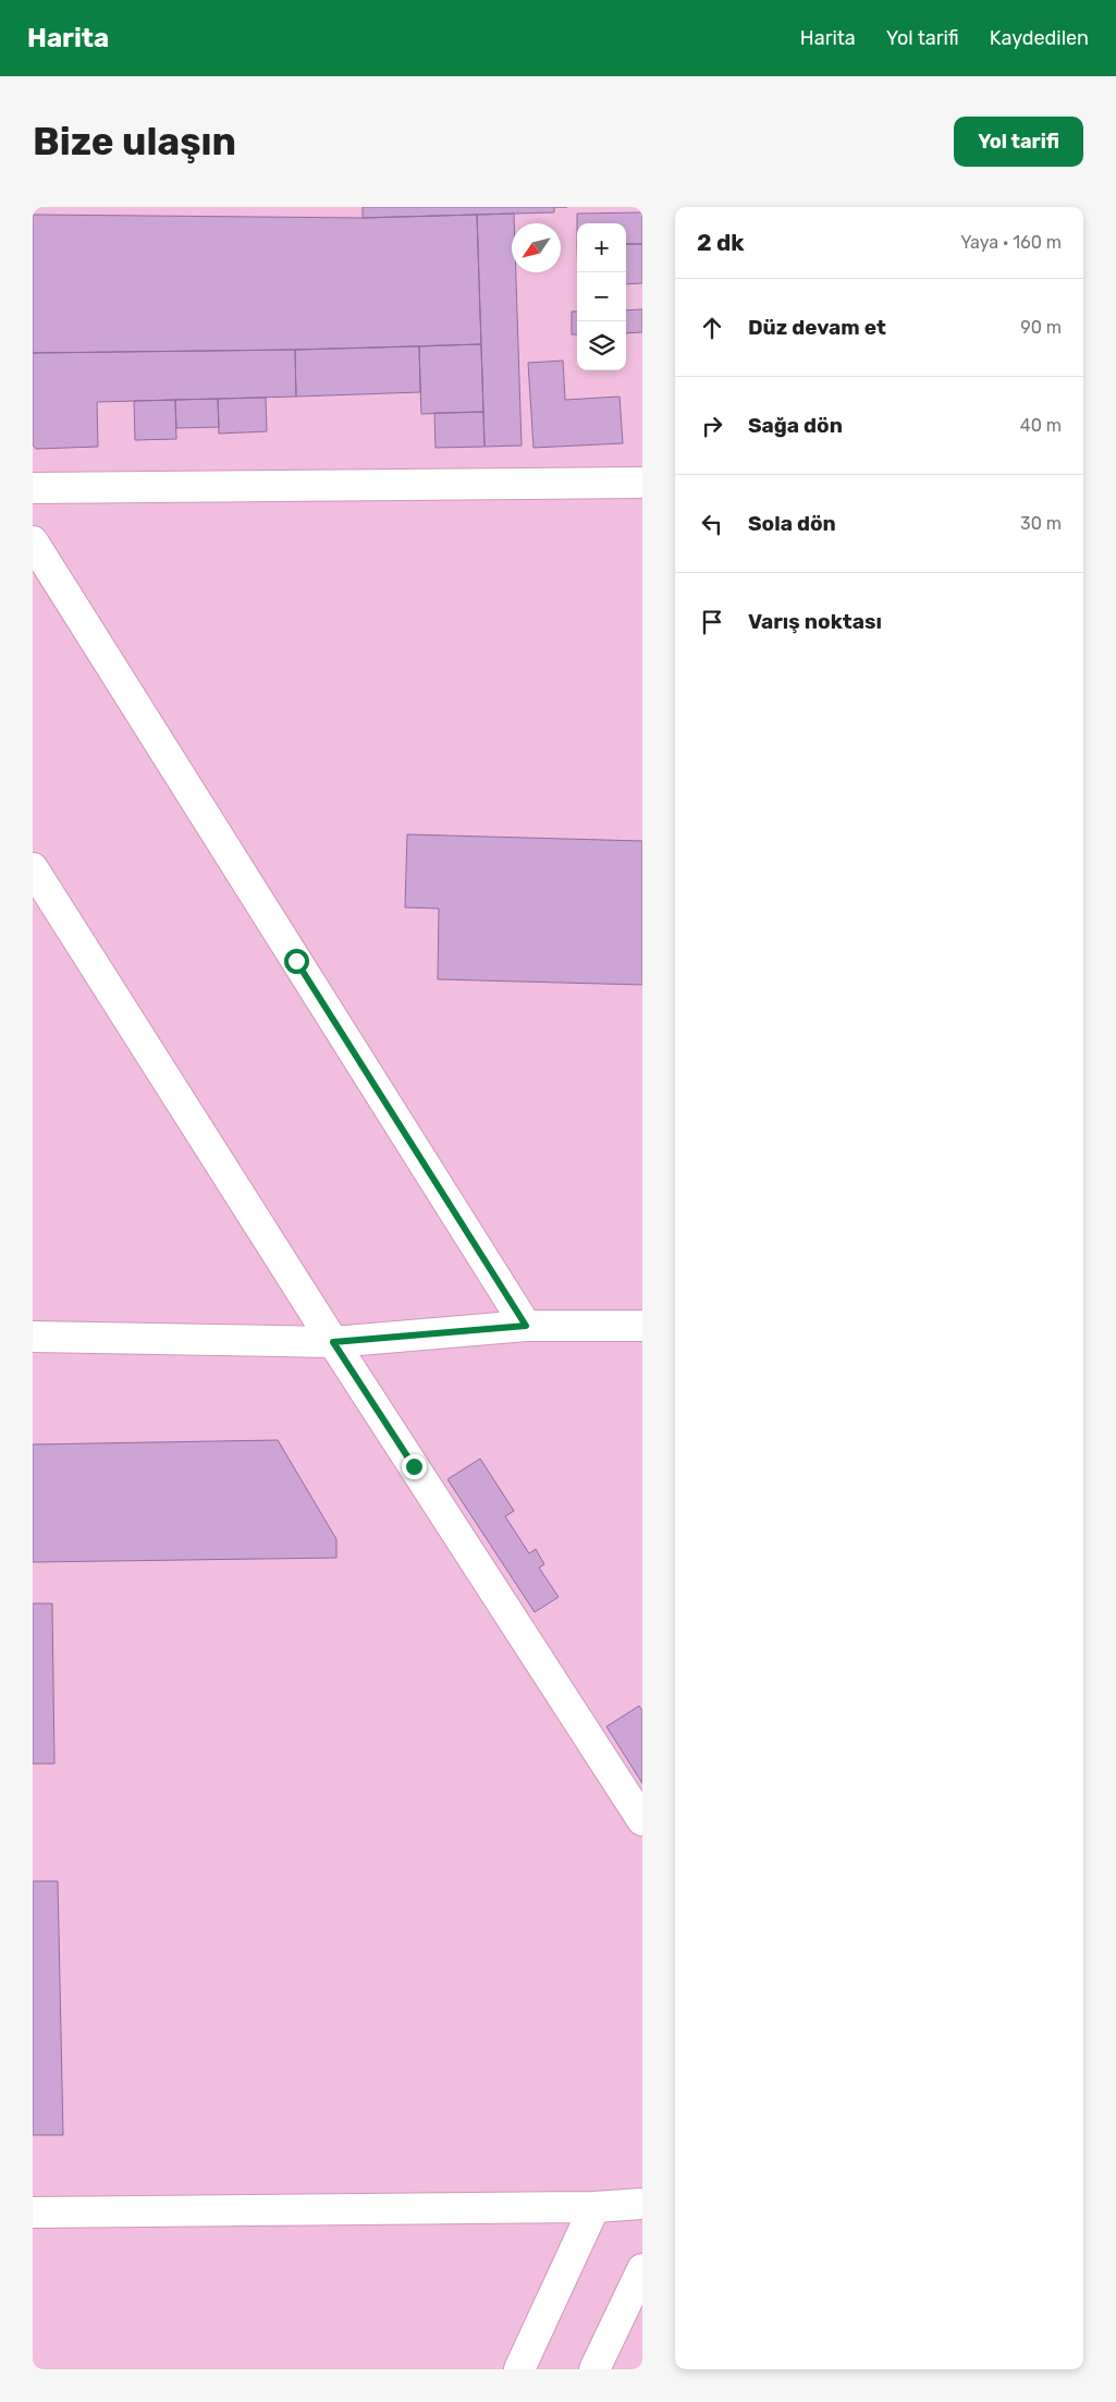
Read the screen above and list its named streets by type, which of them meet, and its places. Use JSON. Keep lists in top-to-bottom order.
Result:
{
  "north": "bottom left",
  "page": {
    "header": "Harita",
    "nav": ["Harita", "Yol tarifi", "Kaydedilen"],
    "buttons": "Yol tarifi",
    "title": "Bize ulaşın",
    "heading": ["2 dk", "Yaya · 160 m"],
    "map_buttons": ["+", "−"],
    "list": [
      ["Düz devam et", "90 m"],
      ["Sağa dön", "40 m"],
      ["Sola dön", "30 m"],
      "Varış noktası"
    ]
  }
}
